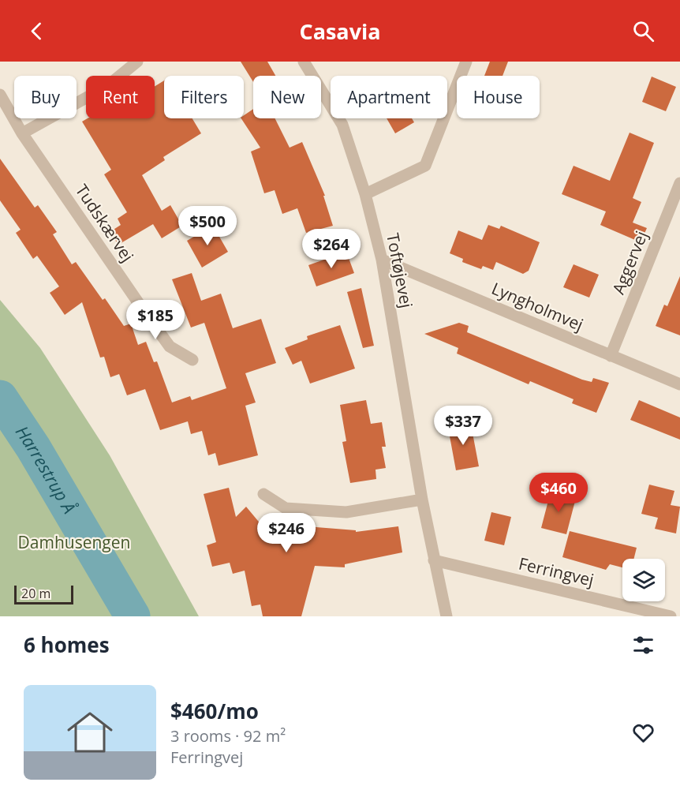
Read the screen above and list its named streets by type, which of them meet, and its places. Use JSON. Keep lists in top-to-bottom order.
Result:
{
  "streets": {
    "street": [
      "Tudskærvej",
      "Aggervej",
      "Toftøjevej",
      "Lyngholmvej",
      "Ferringvej"
    ]
  },
  "crossings": [
    ["Aggervej", "Lyngholmvej"],
    ["Toftøjevej", "Lyngholmvej"],
    ["Toftøjevej", "Ferringvej"]
  ],
  "water": ["Harrestrup Å"],
  "parks": ["Damhusengen"],
  "scale_bar": "20 m",
  "page": {
    "header": "Casavia",
    "chip": [
      "Buy",
      "Rent",
      "Filters",
      "New",
      "Apartment",
      "House"
    ],
    "price": [
      "$500",
      "$264",
      "$185",
      "$337",
      "$460",
      "$246"
    ],
    "scale": "20 m",
    "heading": "6 homes",
    "list": [
      {
        "name": "$460/mo",
        "note": "3 rooms · 92 m² · Ferringvej"
      }
    ]
  }
}
